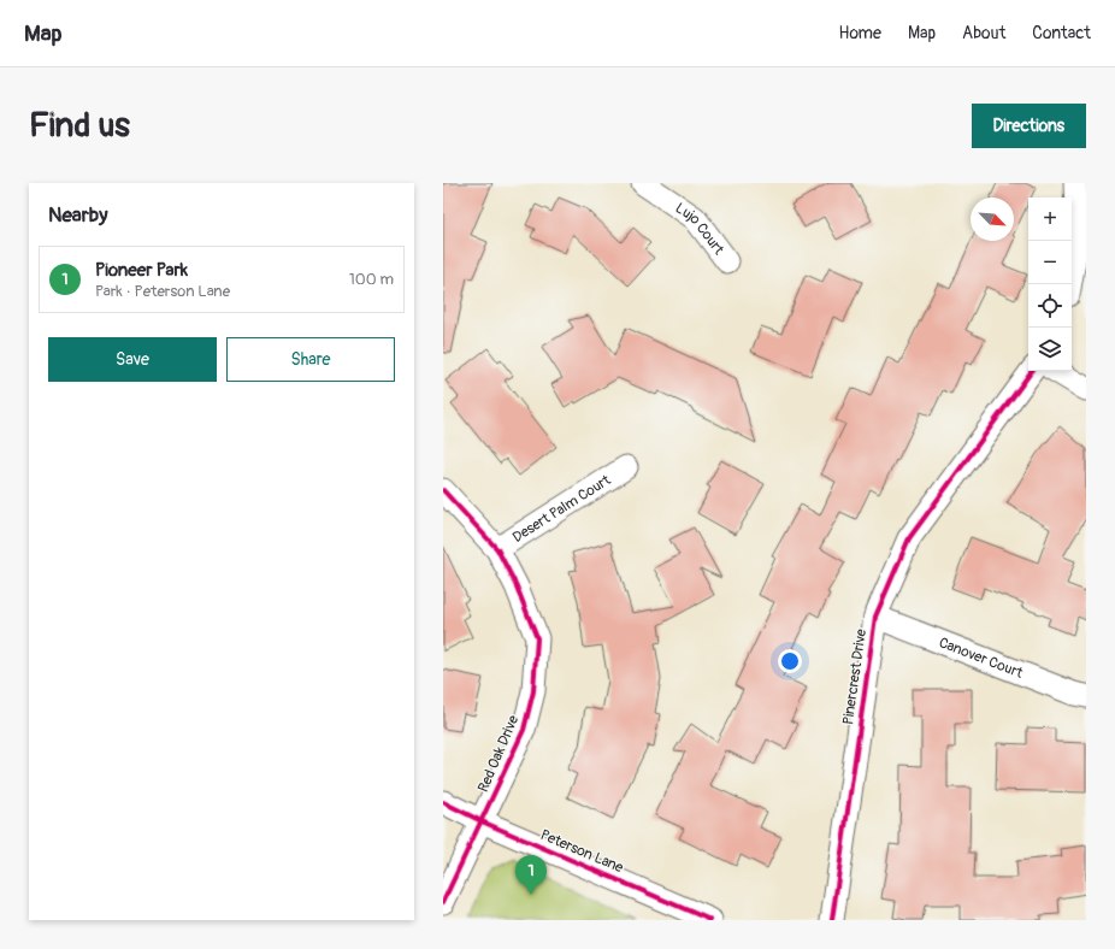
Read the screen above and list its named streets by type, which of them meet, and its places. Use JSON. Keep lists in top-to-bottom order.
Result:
{
  "streets": {
    "street": [
      "Lujo Court",
      "Desert Palm Court",
      "Canover Court",
      "Pinercrest Drive",
      "Red Oak Drive",
      "Peterson Lane"
    ]
  },
  "crossings": [
    ["Desert Palm Court", "Red Oak Drive"],
    ["Canover Court", "Pinercrest Drive"],
    ["Red Oak Drive", "Peterson Lane"]
  ],
  "north": "bottom right",
  "page": {
    "header": "Map",
    "nav": [
      "Home",
      "Map",
      "About",
      "Contact"
    ],
    "buttons": [
      "Directions",
      ["Save", "Share"]
    ],
    "title": "Find us",
    "heading": "Nearby",
    "map_buttons": ["+", "−"],
    "list": [
      {
        "mark": "1",
        "name": "Pioneer Park",
        "note": "Park · Peterson Lane",
        "value": "100 m"
      }
    ],
    "pins": "1"
  }
}
